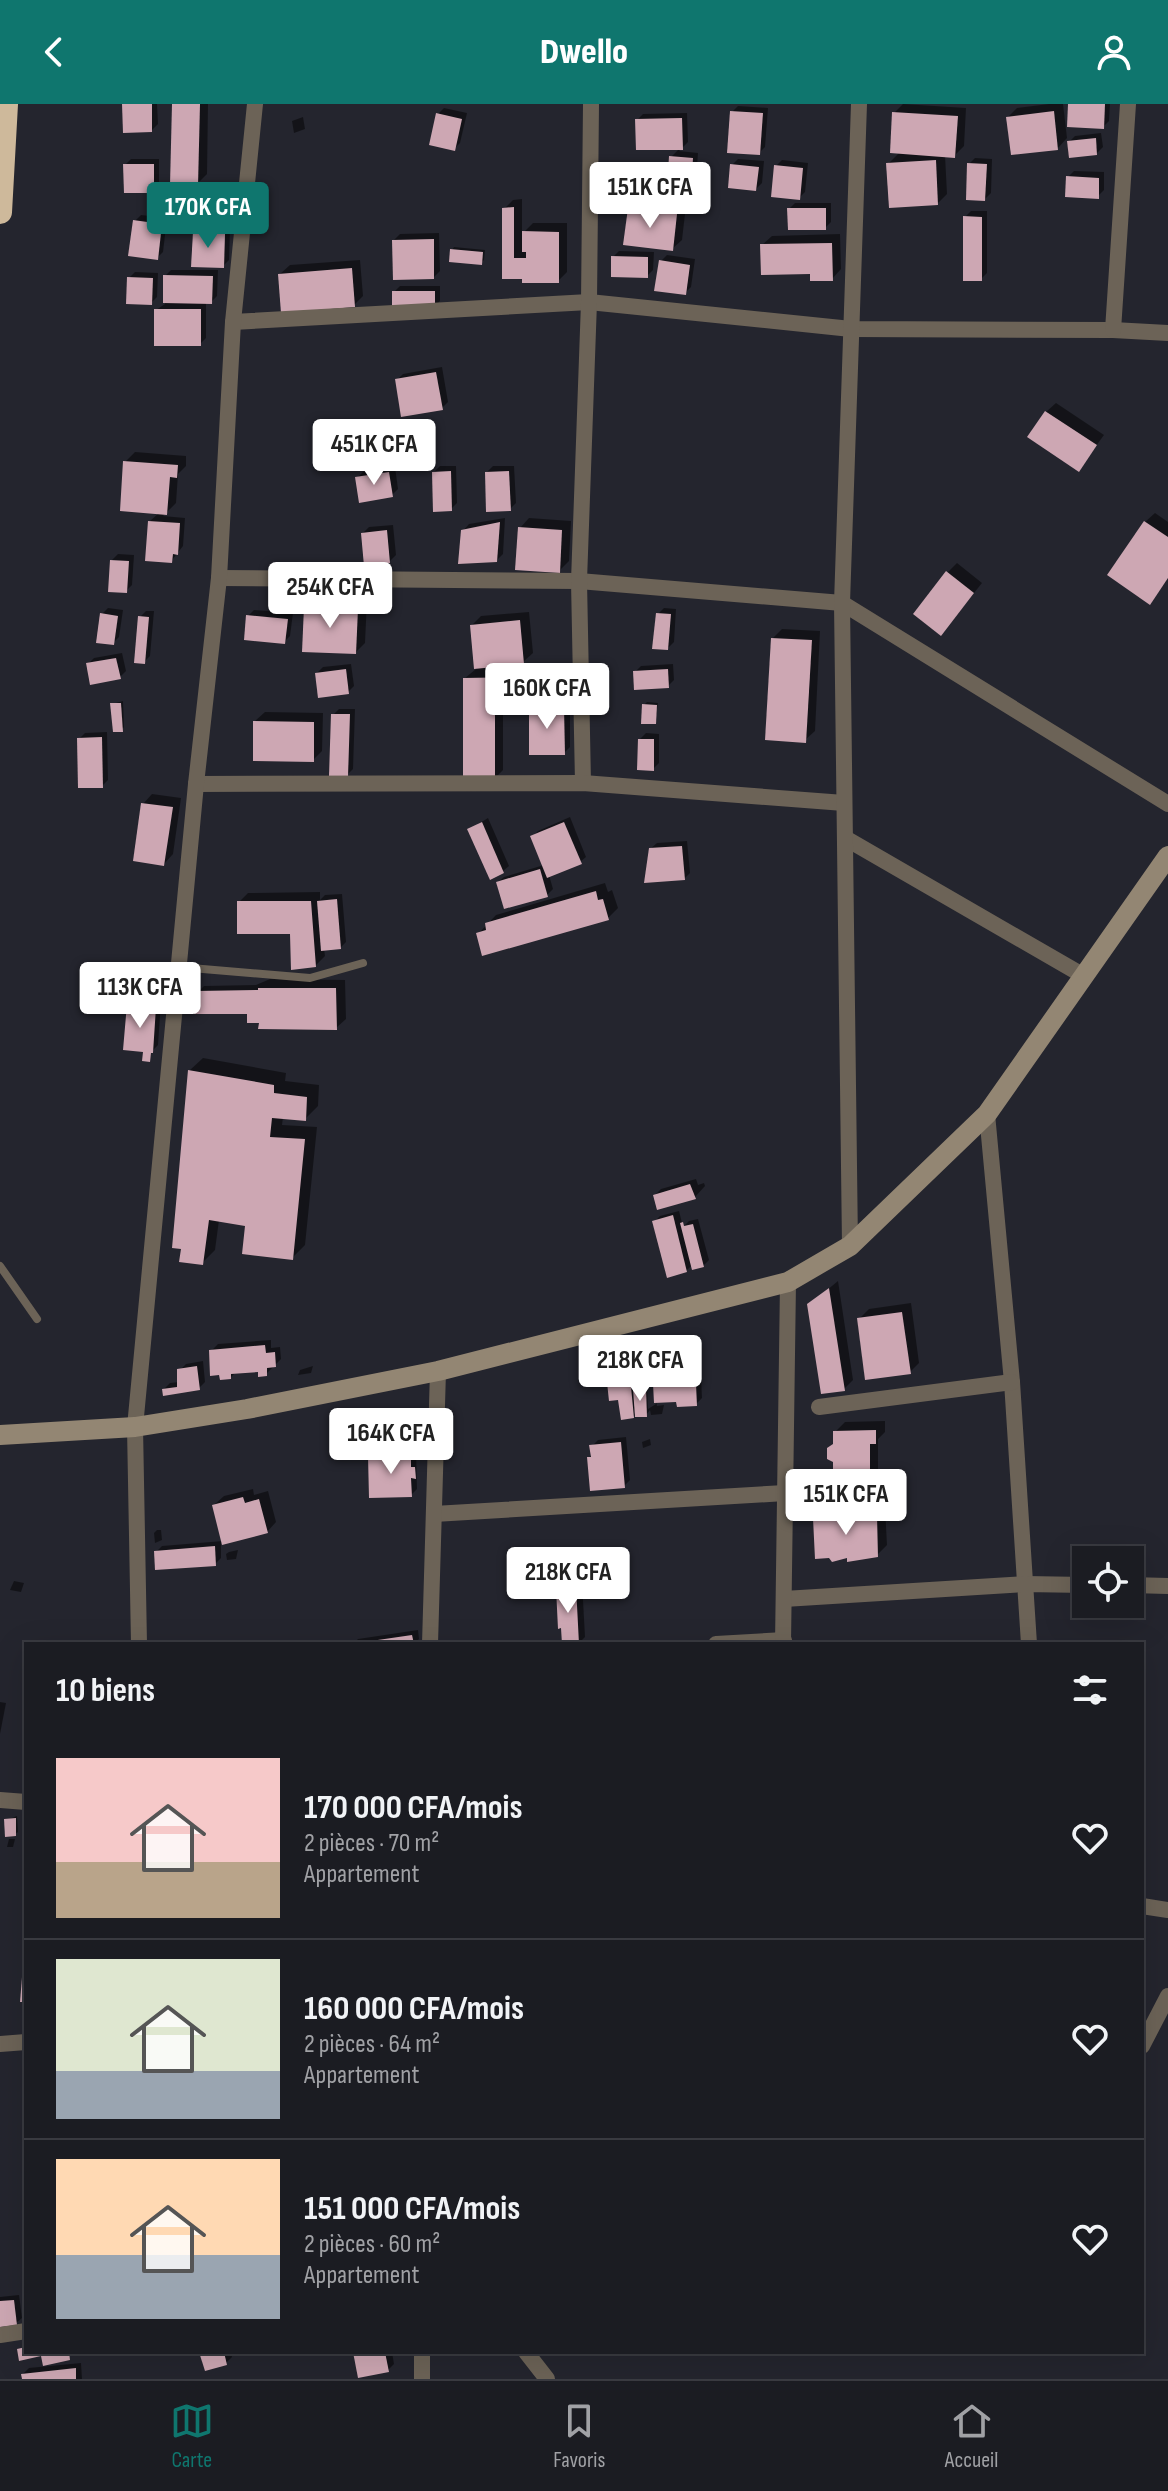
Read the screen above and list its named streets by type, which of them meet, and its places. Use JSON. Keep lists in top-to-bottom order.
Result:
{
  "page": {
    "header": "Dwello",
    "price": [
      "151K CFA",
      "170K CFA",
      "451K CFA",
      "254K CFA",
      "160K CFA",
      "113K CFA",
      "218K CFA",
      "164K CFA",
      "151K CFA",
      "218K CFA"
    ],
    "heading": "10 biens",
    "list": [
      {
        "name": "170 000 CFA/mois",
        "note": "2 pièces · 70 m² · Appartement"
      },
      {
        "name": "160 000 CFA/mois",
        "note": "2 pièces · 64 m² · Appartement"
      },
      {
        "name": "151 000 CFA/mois",
        "note": "2 pièces · 60 m² · Appartement"
      }
    ],
    "tabs": ["Carte", "Favoris", "Accueil"]
  }
}
